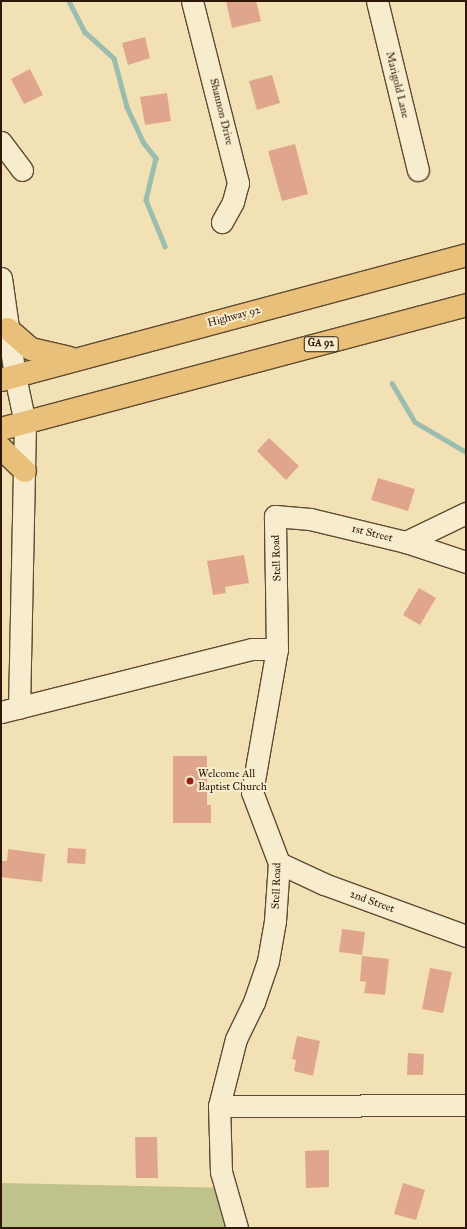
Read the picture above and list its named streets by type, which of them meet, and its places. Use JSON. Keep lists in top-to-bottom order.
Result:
{
  "streets": {
    "main road": ["Highway 92", "GA 92"],
    "street": [
      "Marigold Lane",
      "Shannon Drive",
      "1st Street",
      "Stell Road",
      "2nd Street"
    ]
  },
  "crossings": [
    ["1st Street", "Stell Road"],
    ["Stell Road", "2nd Street"]
  ],
  "places": ["Welcome All Baptist Church"]
}
